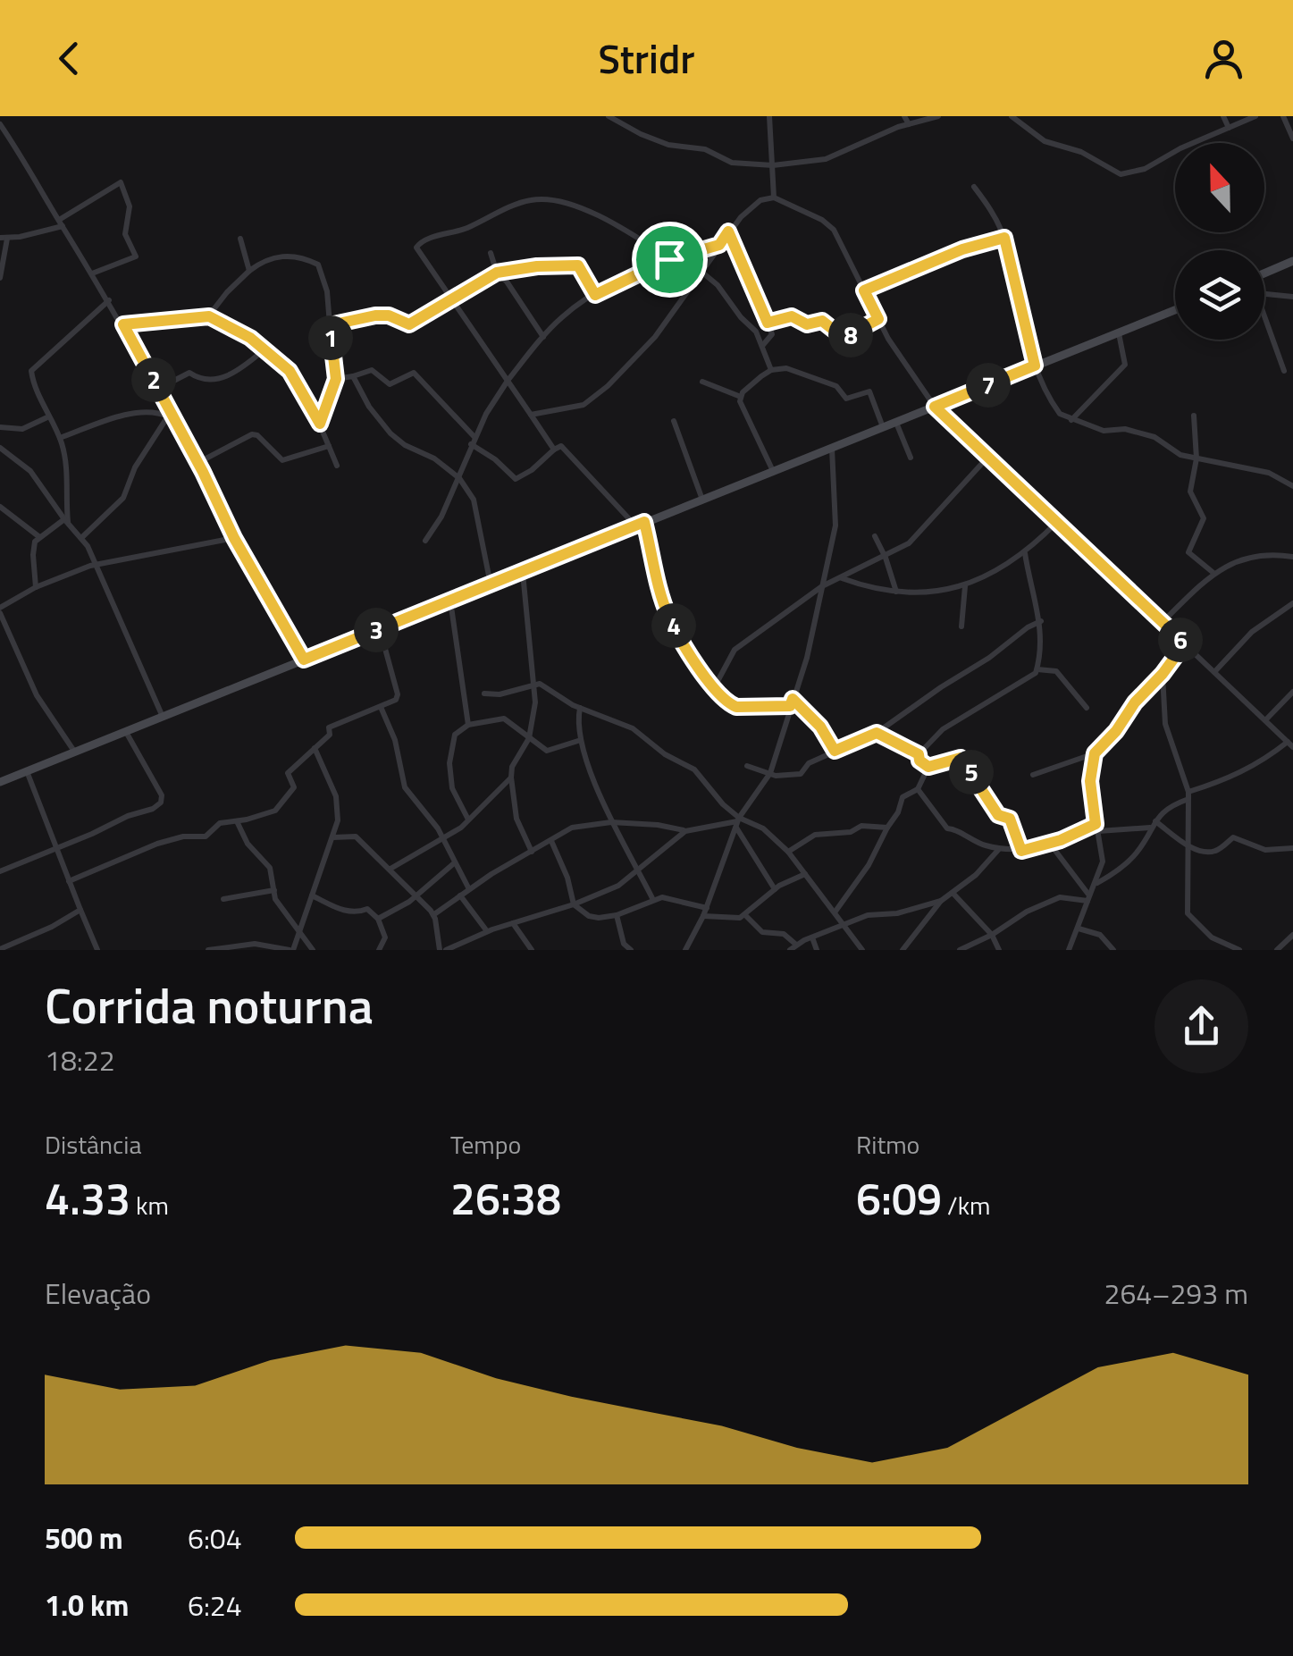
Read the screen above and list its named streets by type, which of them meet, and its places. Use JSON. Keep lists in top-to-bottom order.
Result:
{
  "north": "top",
  "page": {
    "header": "Stridr",
    "pins": [
      "8",
      "1",
      "2",
      "7",
      "4",
      "3",
      "6",
      "5"
    ],
    "heading": ["Corrida noturna", "18:22"],
    "stats": [
      ["Distância", "4.33 km"],
      ["Tempo", "26:38"],
      ["Ritmo", "6:09 /km"]
    ],
    "chart": ["Elevação", "264–293 m"],
    "list": [
      {
        "name": "500 m",
        "note": "6:04"
      },
      {
        "name": "1.0 km",
        "note": "6:24"
      }
    ]
  }
}
